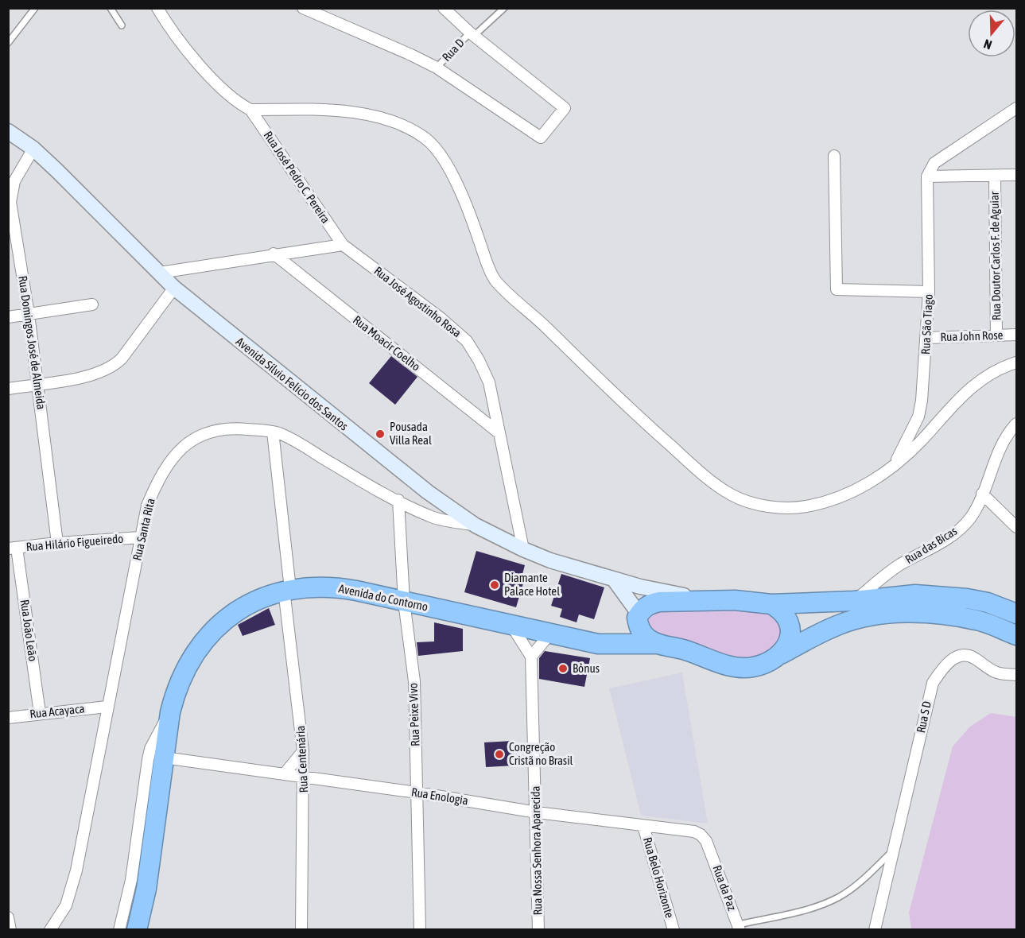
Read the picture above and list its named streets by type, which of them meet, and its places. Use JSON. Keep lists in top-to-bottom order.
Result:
{
  "streets": {
    "highway": ["Avenida do Contorno"],
    "main road": ["Avenida Sílvio Felício dos Santos"],
    "street": [
      "Rua José Pedro C. Pereira",
      "Rua Doutor Carlos F. de Aguiar",
      "Rua José Agostinho Rosa",
      "Rua São Tiago",
      "Rua John Rose",
      "Rua Domingos José de Almeida",
      "Rua Moacir Coelho",
      "Rua Santa Rita",
      "Rua Hilário Figueiredo",
      "Rua das Bicas",
      "Rua João Leão",
      "Rua Acayaca",
      "Rua Peixe Vivo",
      "Rua S D",
      "Rua Centenária",
      "Rua Enologia",
      "Rua Nossa Senhora Aparecida",
      "Rua Belo Horizonte",
      "Rua da Paz"
    ],
    "lane": ["Rua D"]
  },
  "crossings": [
    ["Rua José Pedro C. Pereira", "Rua José Agostinho Rosa"],
    ["Rua Doutor Carlos F. de Aguiar", "Rua John Rose"],
    ["Rua José Agostinho Rosa", "Rua Moacir Coelho"],
    ["Rua José Agostinho Rosa", "Avenida Sílvio Felício dos Santos"],
    ["Rua São Tiago", "Rua John Rose"],
    ["Rua Domingos José de Almeida", "Avenida Sílvio Felício dos Santos"],
    ["Rua Domingos José de Almeida", "Rua Hilário Figueiredo"],
    ["Avenida Sílvio Felício dos Santos", "Rua Santa Rita"],
    ["Rua Santa Rita", "Rua Hilário Figueiredo"],
    ["Rua Santa Rita", "Rua Acayaca"],
    ["Rua Santa Rita", "Rua Peixe Vivo"],
    ["Rua Santa Rita", "Rua Centenária"],
    ["Rua Hilário Figueiredo", "Rua João Leão"],
    ["Avenida do Contorno", "Rua Peixe Vivo"],
    ["Avenida do Contorno", "Rua Centenária"],
    ["Avenida do Contorno", "Rua Enologia"],
    ["Rua João Leão", "Rua Acayaca"],
    ["Rua Peixe Vivo", "Rua Enologia"],
    ["Rua Centenária", "Rua Enologia"],
    ["Rua Enologia", "Rua Nossa Senhora Aparecida"],
    ["Rua Enologia", "Rua Belo Horizonte"],
    ["Rua Enologia", "Rua da Paz"]
  ],
  "places": [
    "Pousada Villa Real",
    "Diamante Palace Hotel",
    "Bónus",
    "Congreção Cristã no Brasil"
  ],
  "north": "bottom"
}
